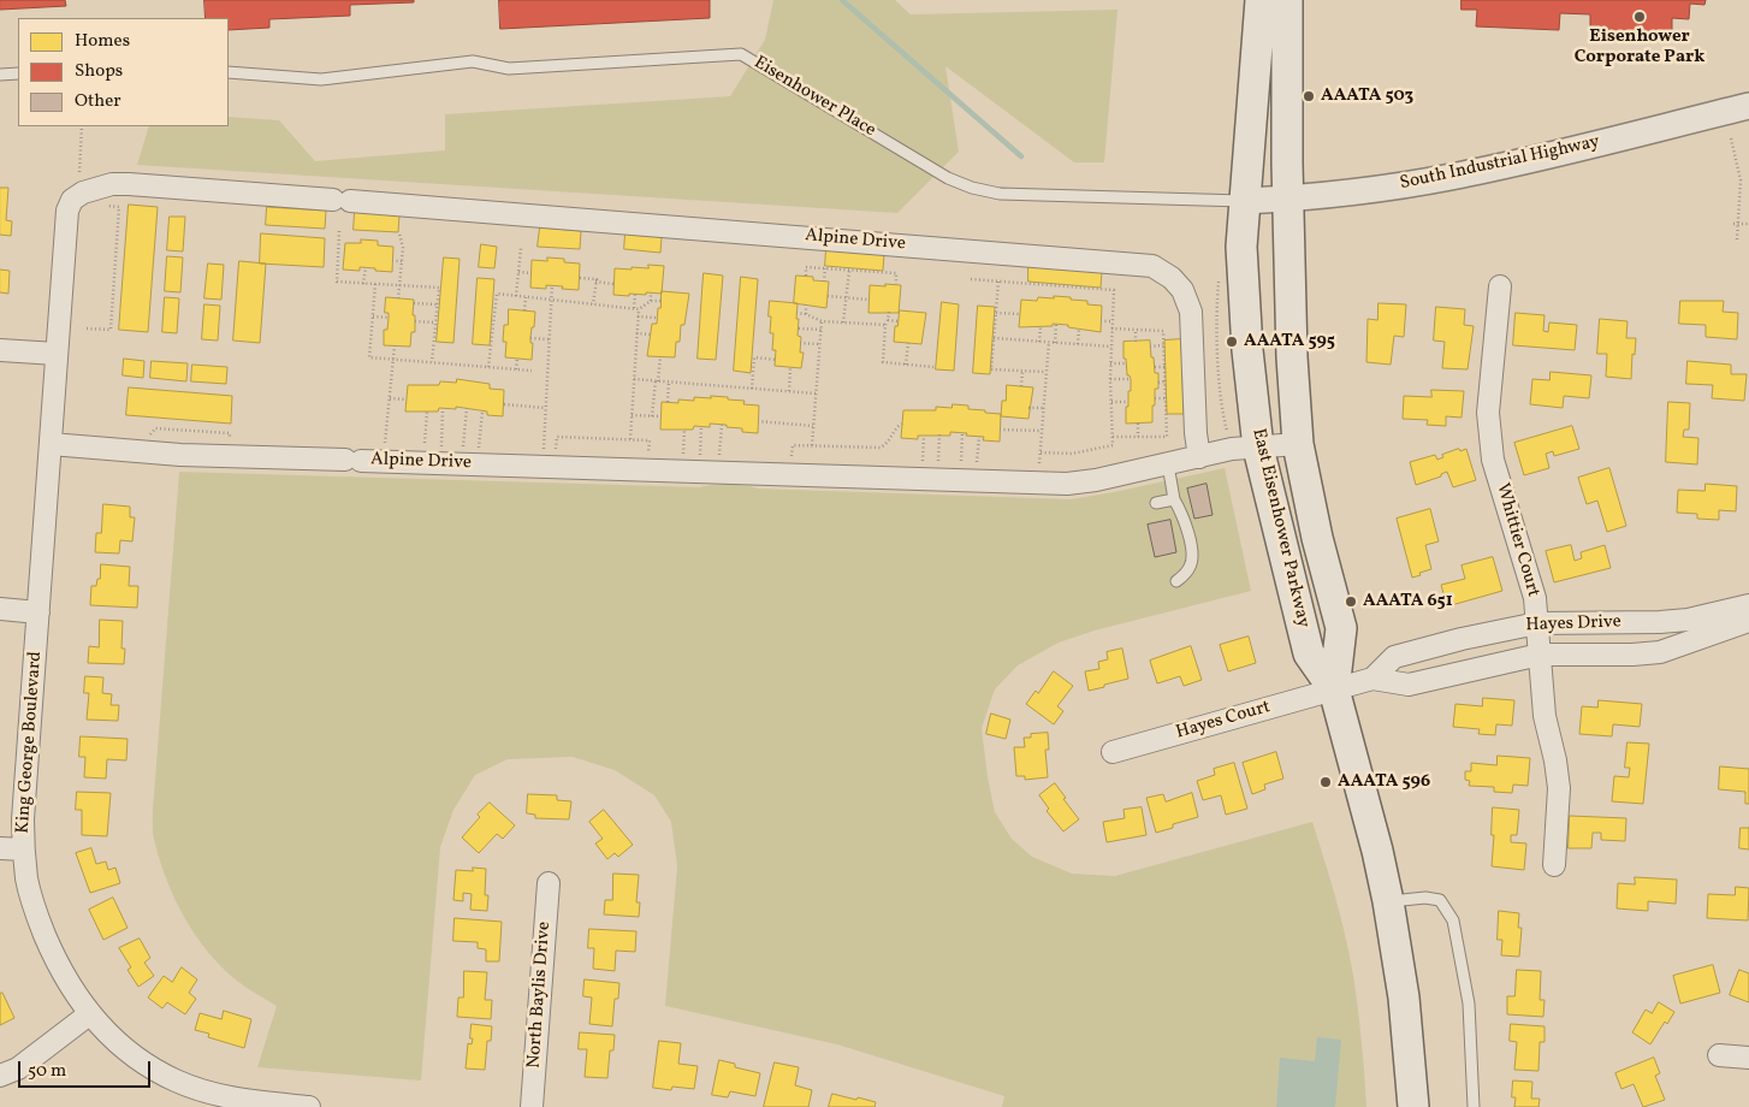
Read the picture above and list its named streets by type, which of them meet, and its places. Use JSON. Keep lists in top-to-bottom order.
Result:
{
  "streets": {
    "main road": ["East Eisenhower Parkway"],
    "street": [
      "South Industrial Highway",
      "Alpine Drive",
      "Whittier Court",
      "Hayes Drive",
      "Hayes Court",
      "King George Boulevard",
      "North Baylis Drive"
    ],
    "lane": ["Eisenhower Place"]
  },
  "crossings": [
    ["Eisenhower Place", "South Industrial Highway"],
    ["Eisenhower Place", "East Eisenhower Parkway"],
    ["South Industrial Highway", "East Eisenhower Parkway"],
    ["Alpine Drive", "East Eisenhower Parkway"],
    ["Alpine Drive", "King George Boulevard"],
    ["East Eisenhower Parkway", "Hayes Drive"],
    ["East Eisenhower Parkway", "Hayes Court"],
    ["Whittier Court", "Hayes Drive"],
    ["Hayes Drive", "Hayes Court"]
  ],
  "places": [
    "Eisenhower Corporate Park",
    "AAATA 503",
    "AAATA 595",
    "AAATA 651",
    "AAATA 596"
  ],
  "legend": ["Homes", "Shops", "Other"],
  "scale_bar": "50 m"
}
